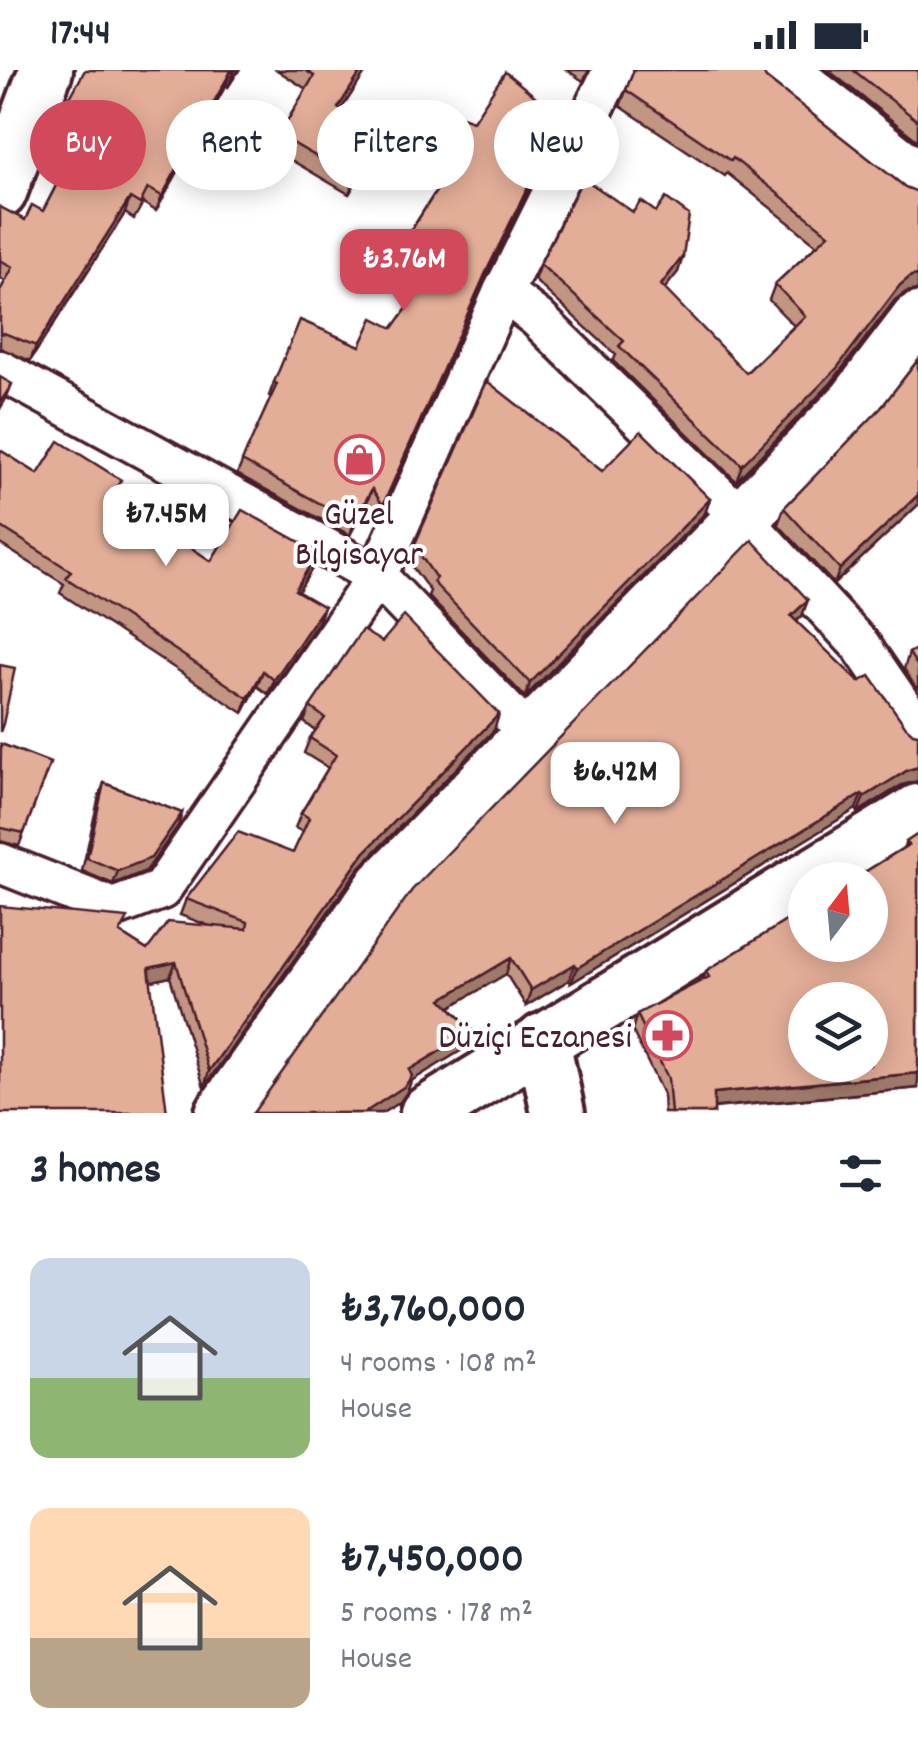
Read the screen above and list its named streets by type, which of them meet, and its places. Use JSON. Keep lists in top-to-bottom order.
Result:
{
  "places": {
    "shop": ["Güzel Bilgisayar"],
    "pharmacy": ["Düziçi Eczanesi"]
  },
  "north": "top",
  "page": {
    "status": "17:44",
    "chip": [
      "Buy",
      "Rent",
      "Filters",
      "New"
    ],
    "price": ["₺3.76M", "₺7.45M", "₺6.42M"],
    "heading": "3 homes",
    "list": [
      {
        "name": "₺3,760,000",
        "note": "4 rooms · 108 m² · House"
      },
      {
        "name": "₺7,450,000",
        "note": "5 rooms · 178 m² · House"
      }
    ]
  }
}
